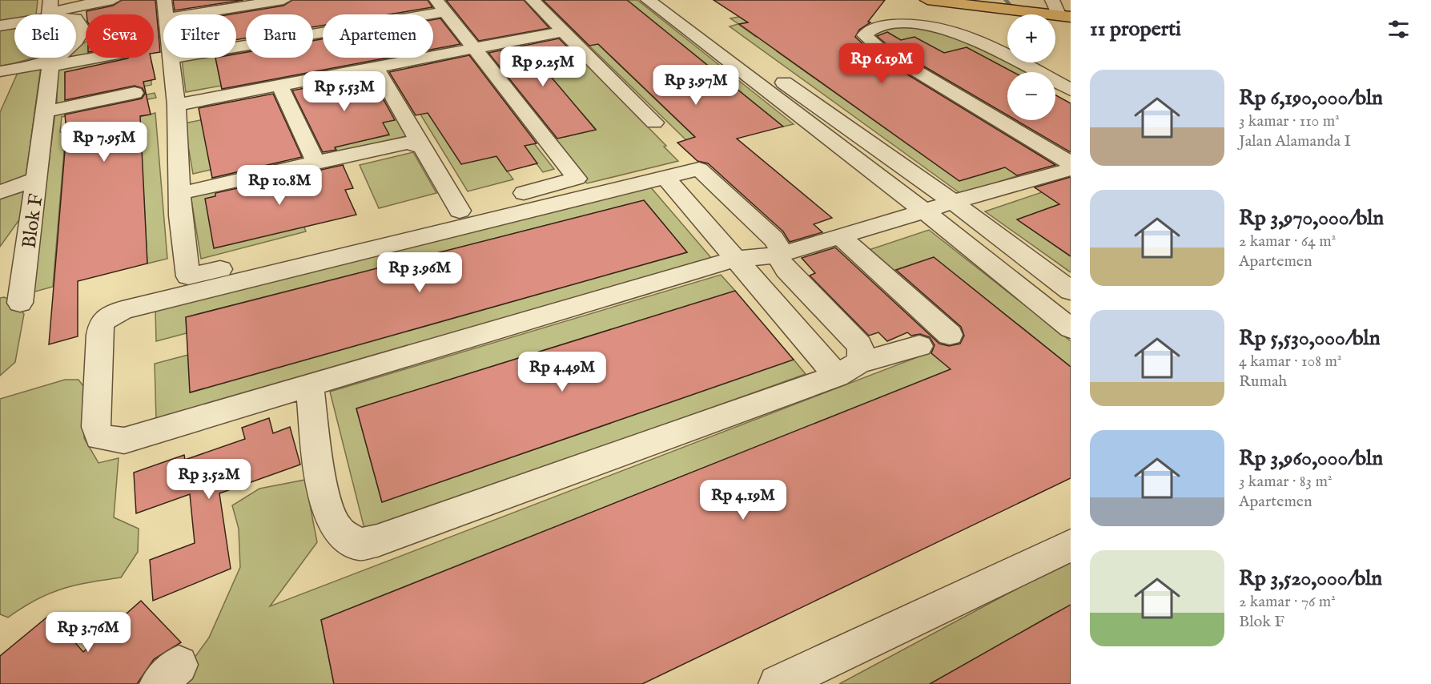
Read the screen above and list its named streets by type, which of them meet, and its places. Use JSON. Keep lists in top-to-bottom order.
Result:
{
  "streets": {
    "street": ["Blok F"]
  },
  "page": {
    "heading": "11 properti",
    "map_buttons": ["+", "−"],
    "chip": [
      "Beli",
      "Sewa",
      "Filter",
      "Baru",
      "Apartemen"
    ],
    "price": [
      "Rp 6.19M",
      "Rp 9.25M",
      "Rp 3.97M",
      "Rp 5.53M",
      "Rp 7.95M",
      "Rp 10.8M",
      "Rp 3.96M",
      "Rp 4.49M",
      "Rp 3.52M",
      "Rp 4.19M",
      "Rp 3.76M"
    ],
    "list": [
      {
        "name": "Rp 6,190,000/bln",
        "note": "3 kamar · 110 m² · Jalan Alamanda I"
      },
      {
        "name": "Rp 3,970,000/bln",
        "note": "2 kamar · 64 m² · Apartemen"
      },
      {
        "name": "Rp 5,530,000/bln",
        "note": "4 kamar · 108 m² · Rumah"
      },
      {
        "name": "Rp 3,960,000/bln",
        "note": "3 kamar · 83 m² · Apartemen"
      },
      {
        "name": "Rp 3,520,000/bln",
        "note": "2 kamar · 76 m² · Blok F"
      }
    ]
  }
}
